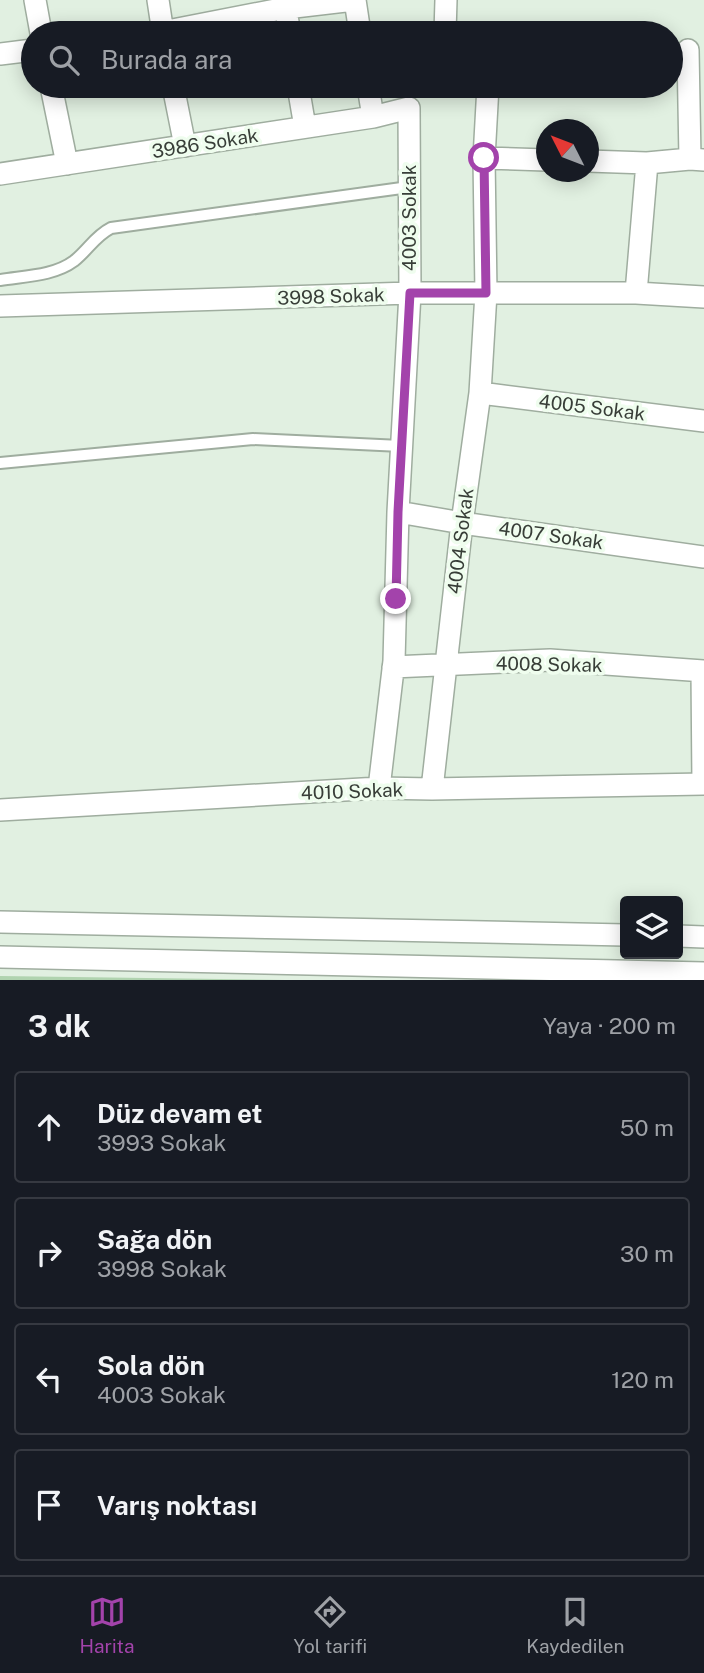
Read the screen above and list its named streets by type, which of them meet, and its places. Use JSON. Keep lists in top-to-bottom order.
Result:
{
  "streets": {
    "street": [
      "3986 Sokak",
      "4003 Sokak",
      "3998 Sokak",
      "4005 Sokak",
      "4007 Sokak",
      "4004 Sokak",
      "4008 Sokak",
      "4010 Sokak"
    ]
  },
  "crossings": [
    ["3986 Sokak", "4003 Sokak"],
    ["4003 Sokak", "3998 Sokak"],
    ["4003 Sokak", "4007 Sokak"],
    ["4003 Sokak", "4008 Sokak"],
    ["4003 Sokak", "4010 Sokak"],
    ["3998 Sokak", "4004 Sokak"],
    ["4005 Sokak", "4004 Sokak"],
    ["4007 Sokak", "4004 Sokak"],
    ["4004 Sokak", "4008 Sokak"],
    ["4004 Sokak", "4010 Sokak"]
  ],
  "north": "top left",
  "page": {
    "search": "Burada ara",
    "heading": ["3 dk", "Yaya · 200 m"],
    "list": [
      ["Düz devam et", "3993 Sokak", "50 m"],
      ["Sağa dön", "3998 Sokak", "30 m"],
      ["Sola dön", "4003 Sokak", "120 m"],
      "Varış noktası"
    ],
    "nav": ["Harita", "Yol tarifi", "Kaydedilen"]
  }
}
